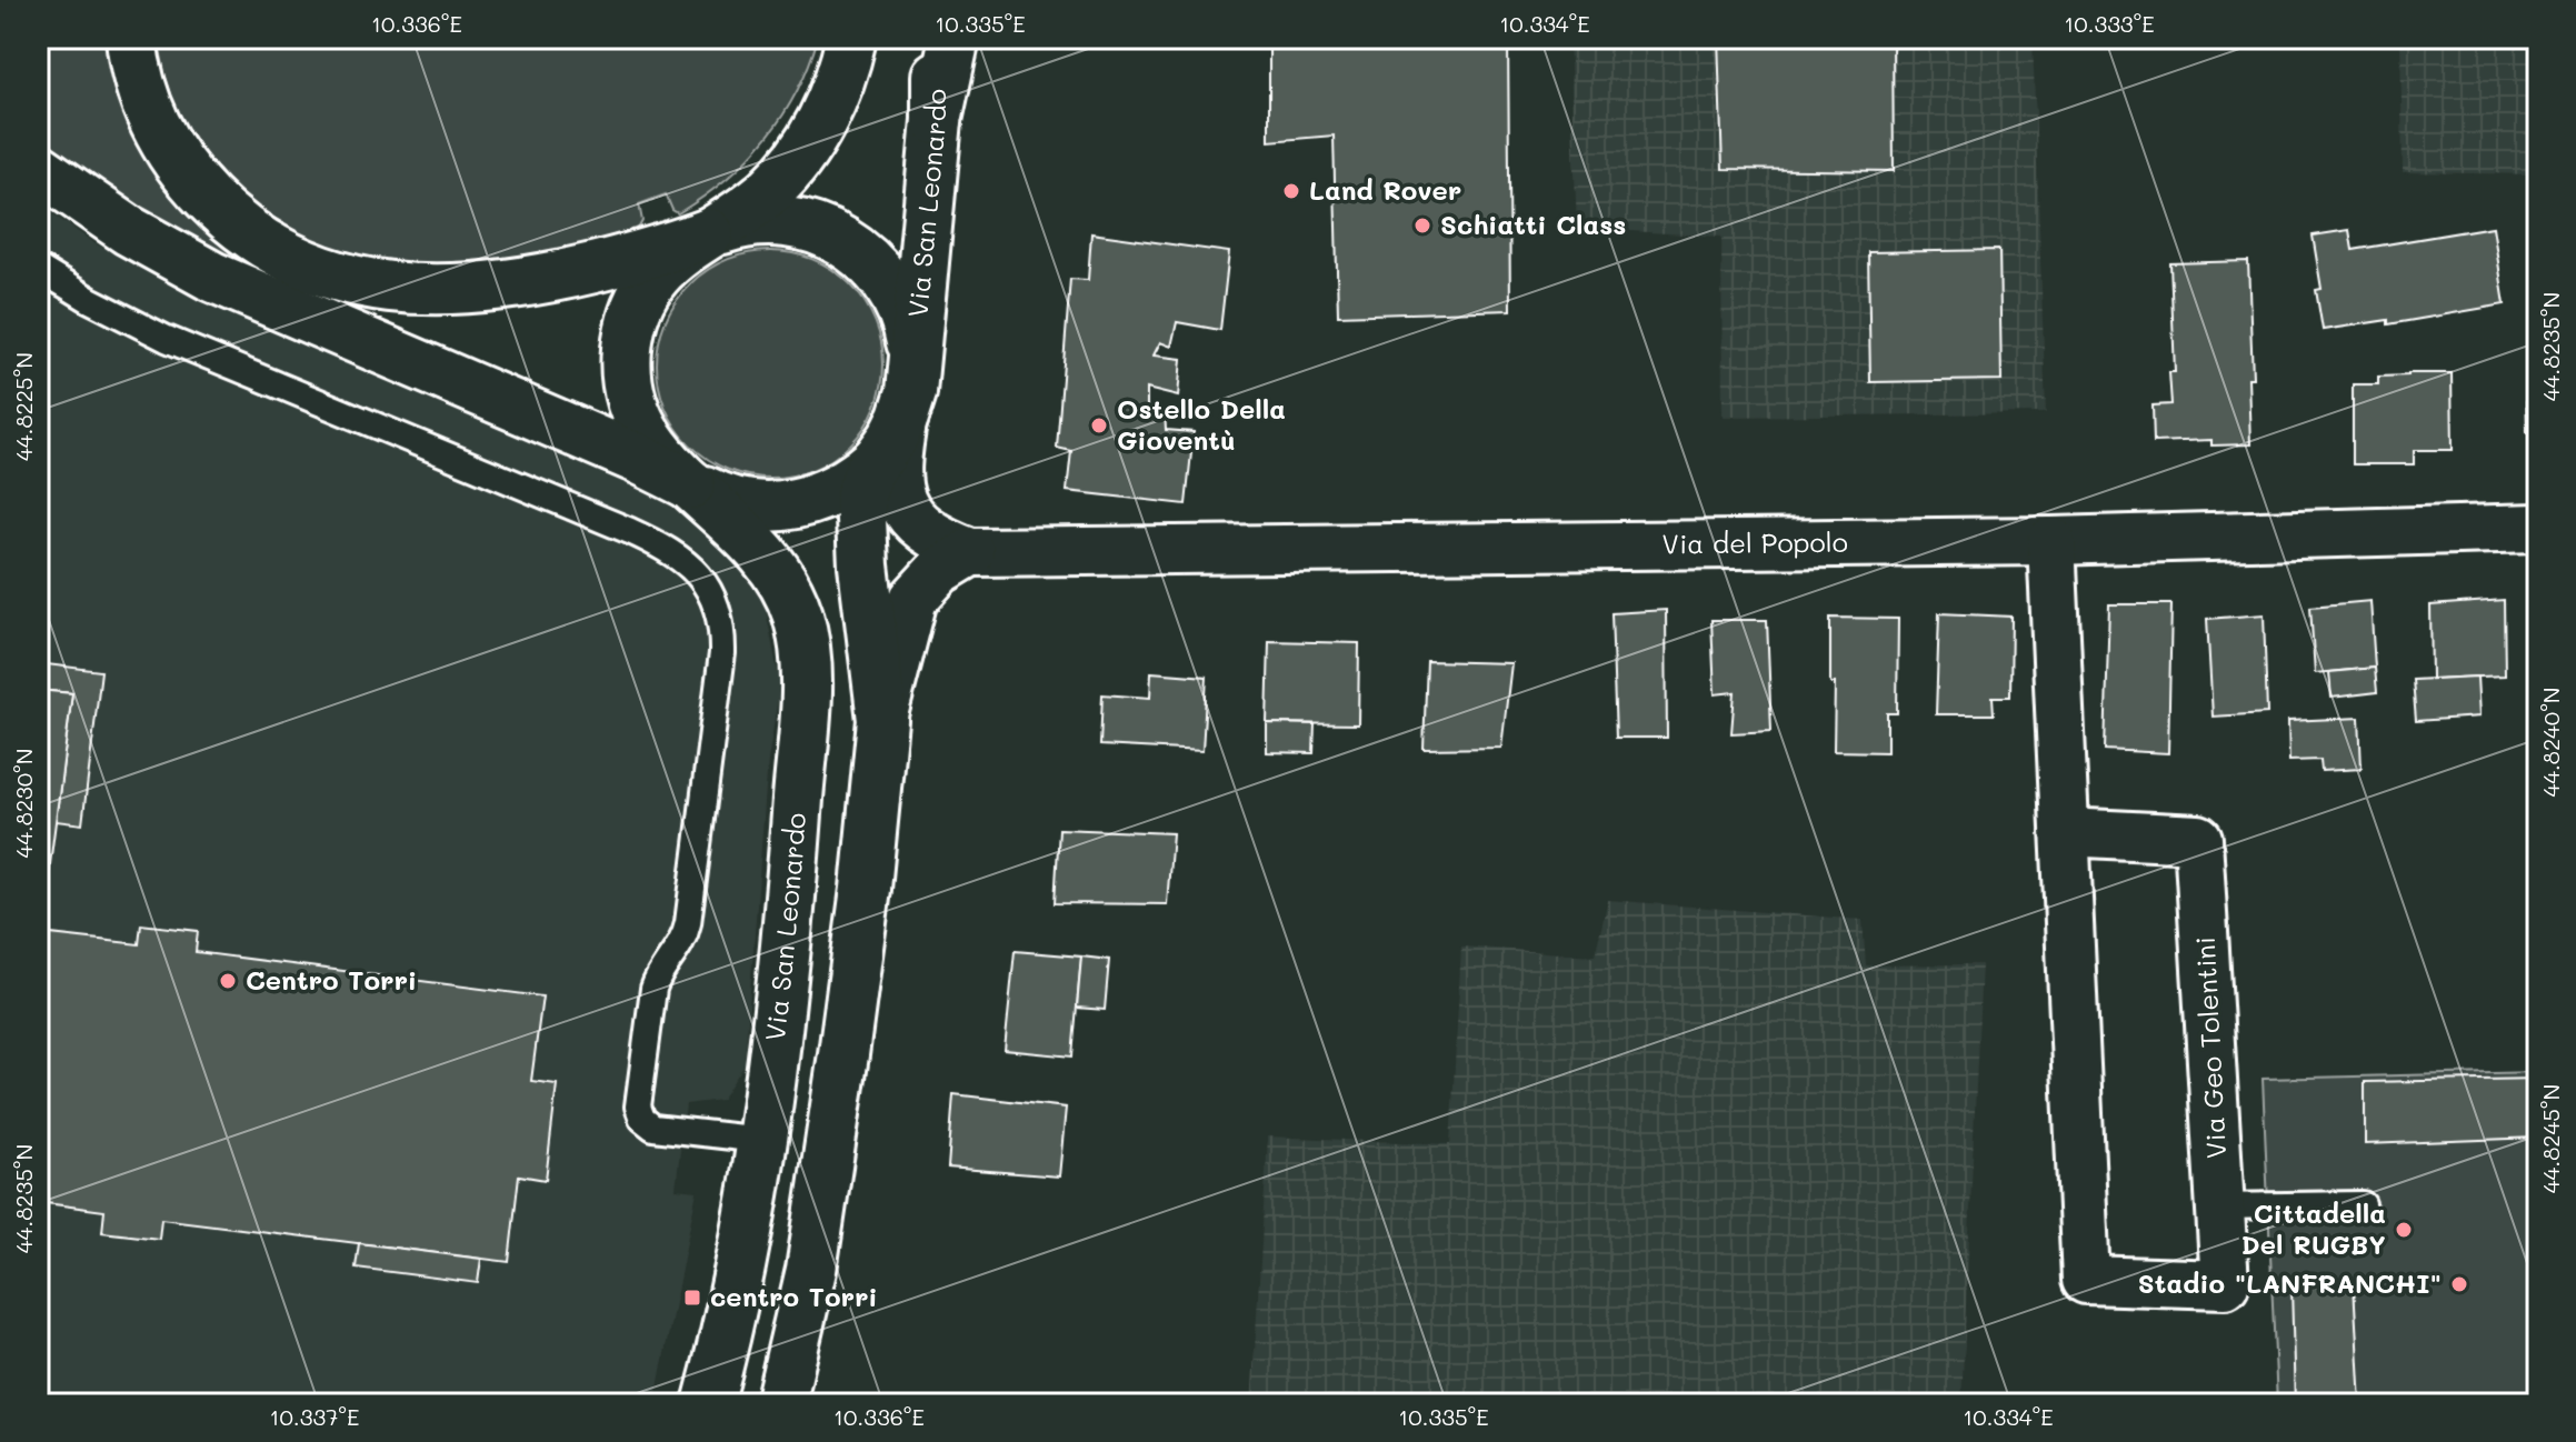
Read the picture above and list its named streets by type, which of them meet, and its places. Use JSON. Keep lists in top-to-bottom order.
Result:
{
  "streets": {
    "main road": ["Via San Leonardo"],
    "street": ["Via del Popolo", "Via Geo Tolentini"]
  },
  "crossings": [
    ["Via San Leonardo", "Via del Popolo"],
    ["Via del Popolo", "Via Geo Tolentini"]
  ],
  "places": {
    "other": [
      "Land Rover",
      "Schiatti Class",
      "Ostello Della Gioventù",
      "Centro Torri",
      "Cittadella Del RUGBY",
      "Stadio \"LANFRANCHI\""
    ],
    "transit": ["centro Torri"]
  },
  "coordinates": [
    "10.336°E",
    "10.335°E",
    "10.334°E",
    "10.333°E",
    "44.8235°N",
    "44.8225°N",
    "44.8240°N",
    "44.8230°N",
    "44.8245°N",
    "10.337°E"
  ]
}
